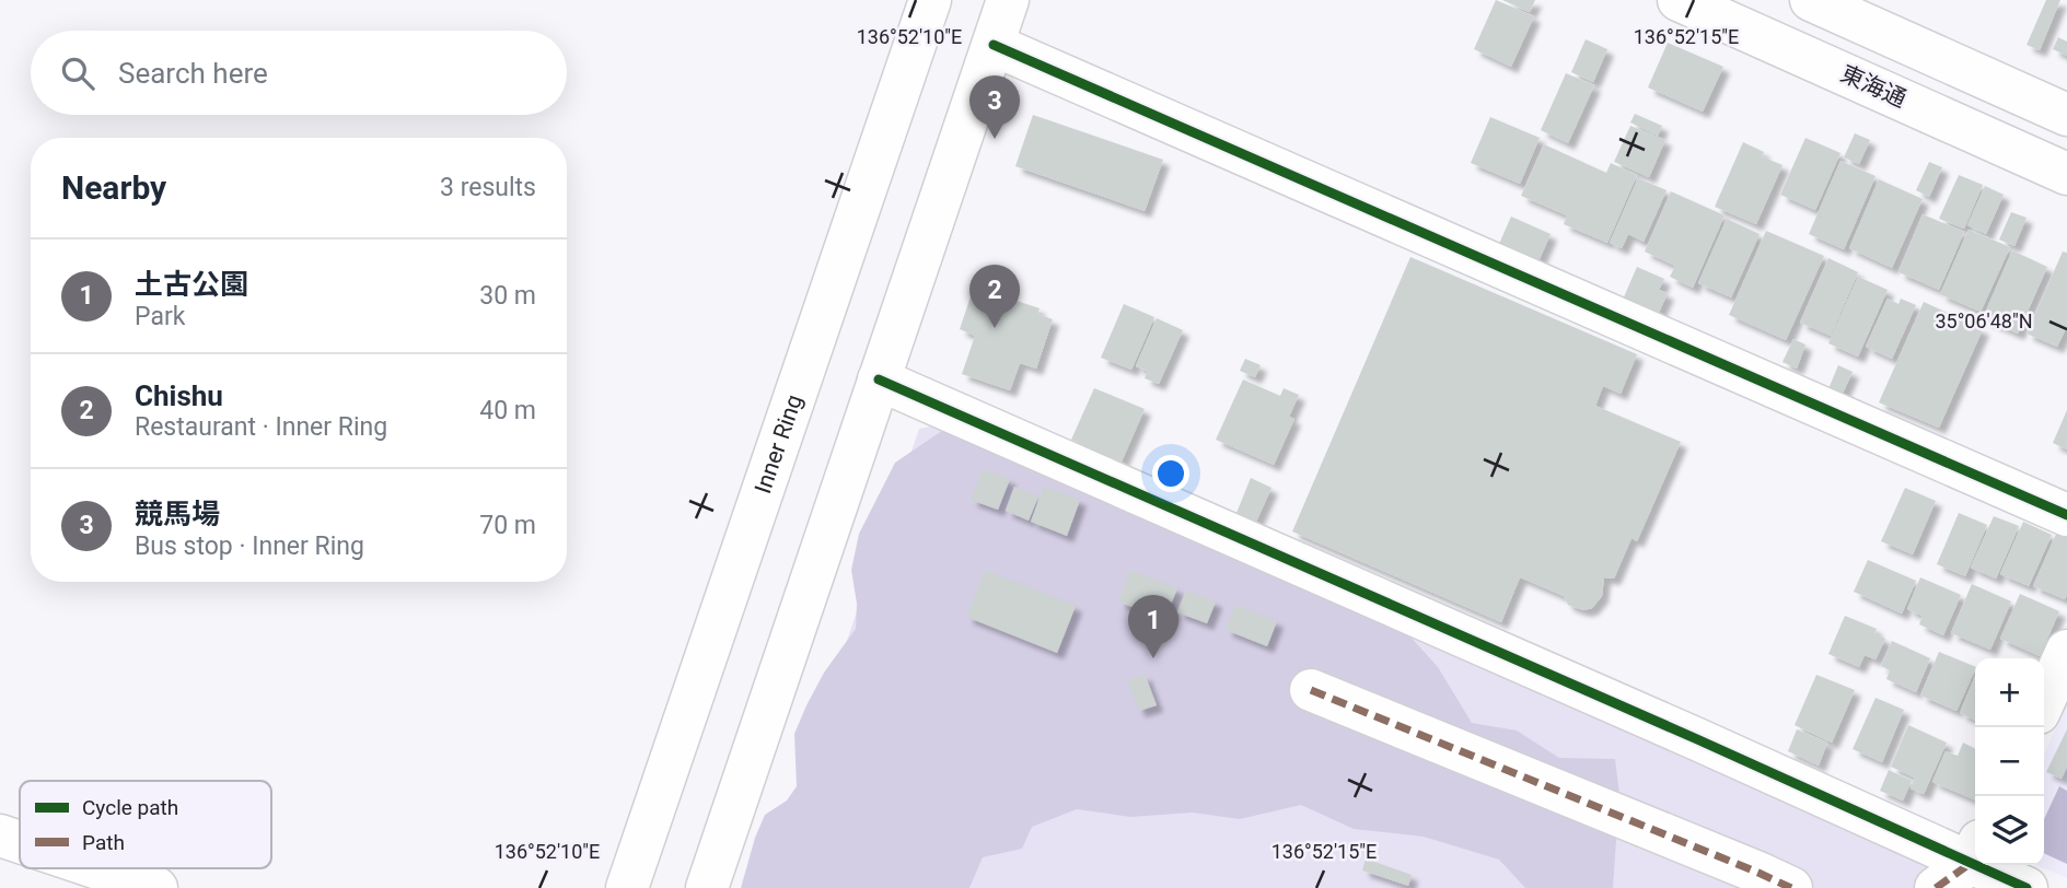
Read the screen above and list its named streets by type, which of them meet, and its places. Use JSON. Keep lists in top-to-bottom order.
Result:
{
  "streets": {
    "street": ["東海通", "Inner Ring"]
  },
  "legend": ["Cycle path", "Path"],
  "page": {
    "search": "Search here",
    "pins": ["3", "2", "1"],
    "heading": ["Nearby", "3 results"],
    "list": [
      {
        "mark": "1",
        "name": "土古公園",
        "note": "Park",
        "value": "30 m"
      },
      {
        "mark": "2",
        "name": "Chishu",
        "note": "Restaurant · Inner Ring",
        "value": "40 m"
      },
      {
        "mark": "3",
        "name": "競馬場",
        "note": "Bus stop · Inner Ring",
        "value": "70 m"
      }
    ],
    "map_buttons": ["+", "−"]
  },
  "coordinates": ["136°52'10\"E", "136°52'15\"E", "35°06'48\"N"]
}
